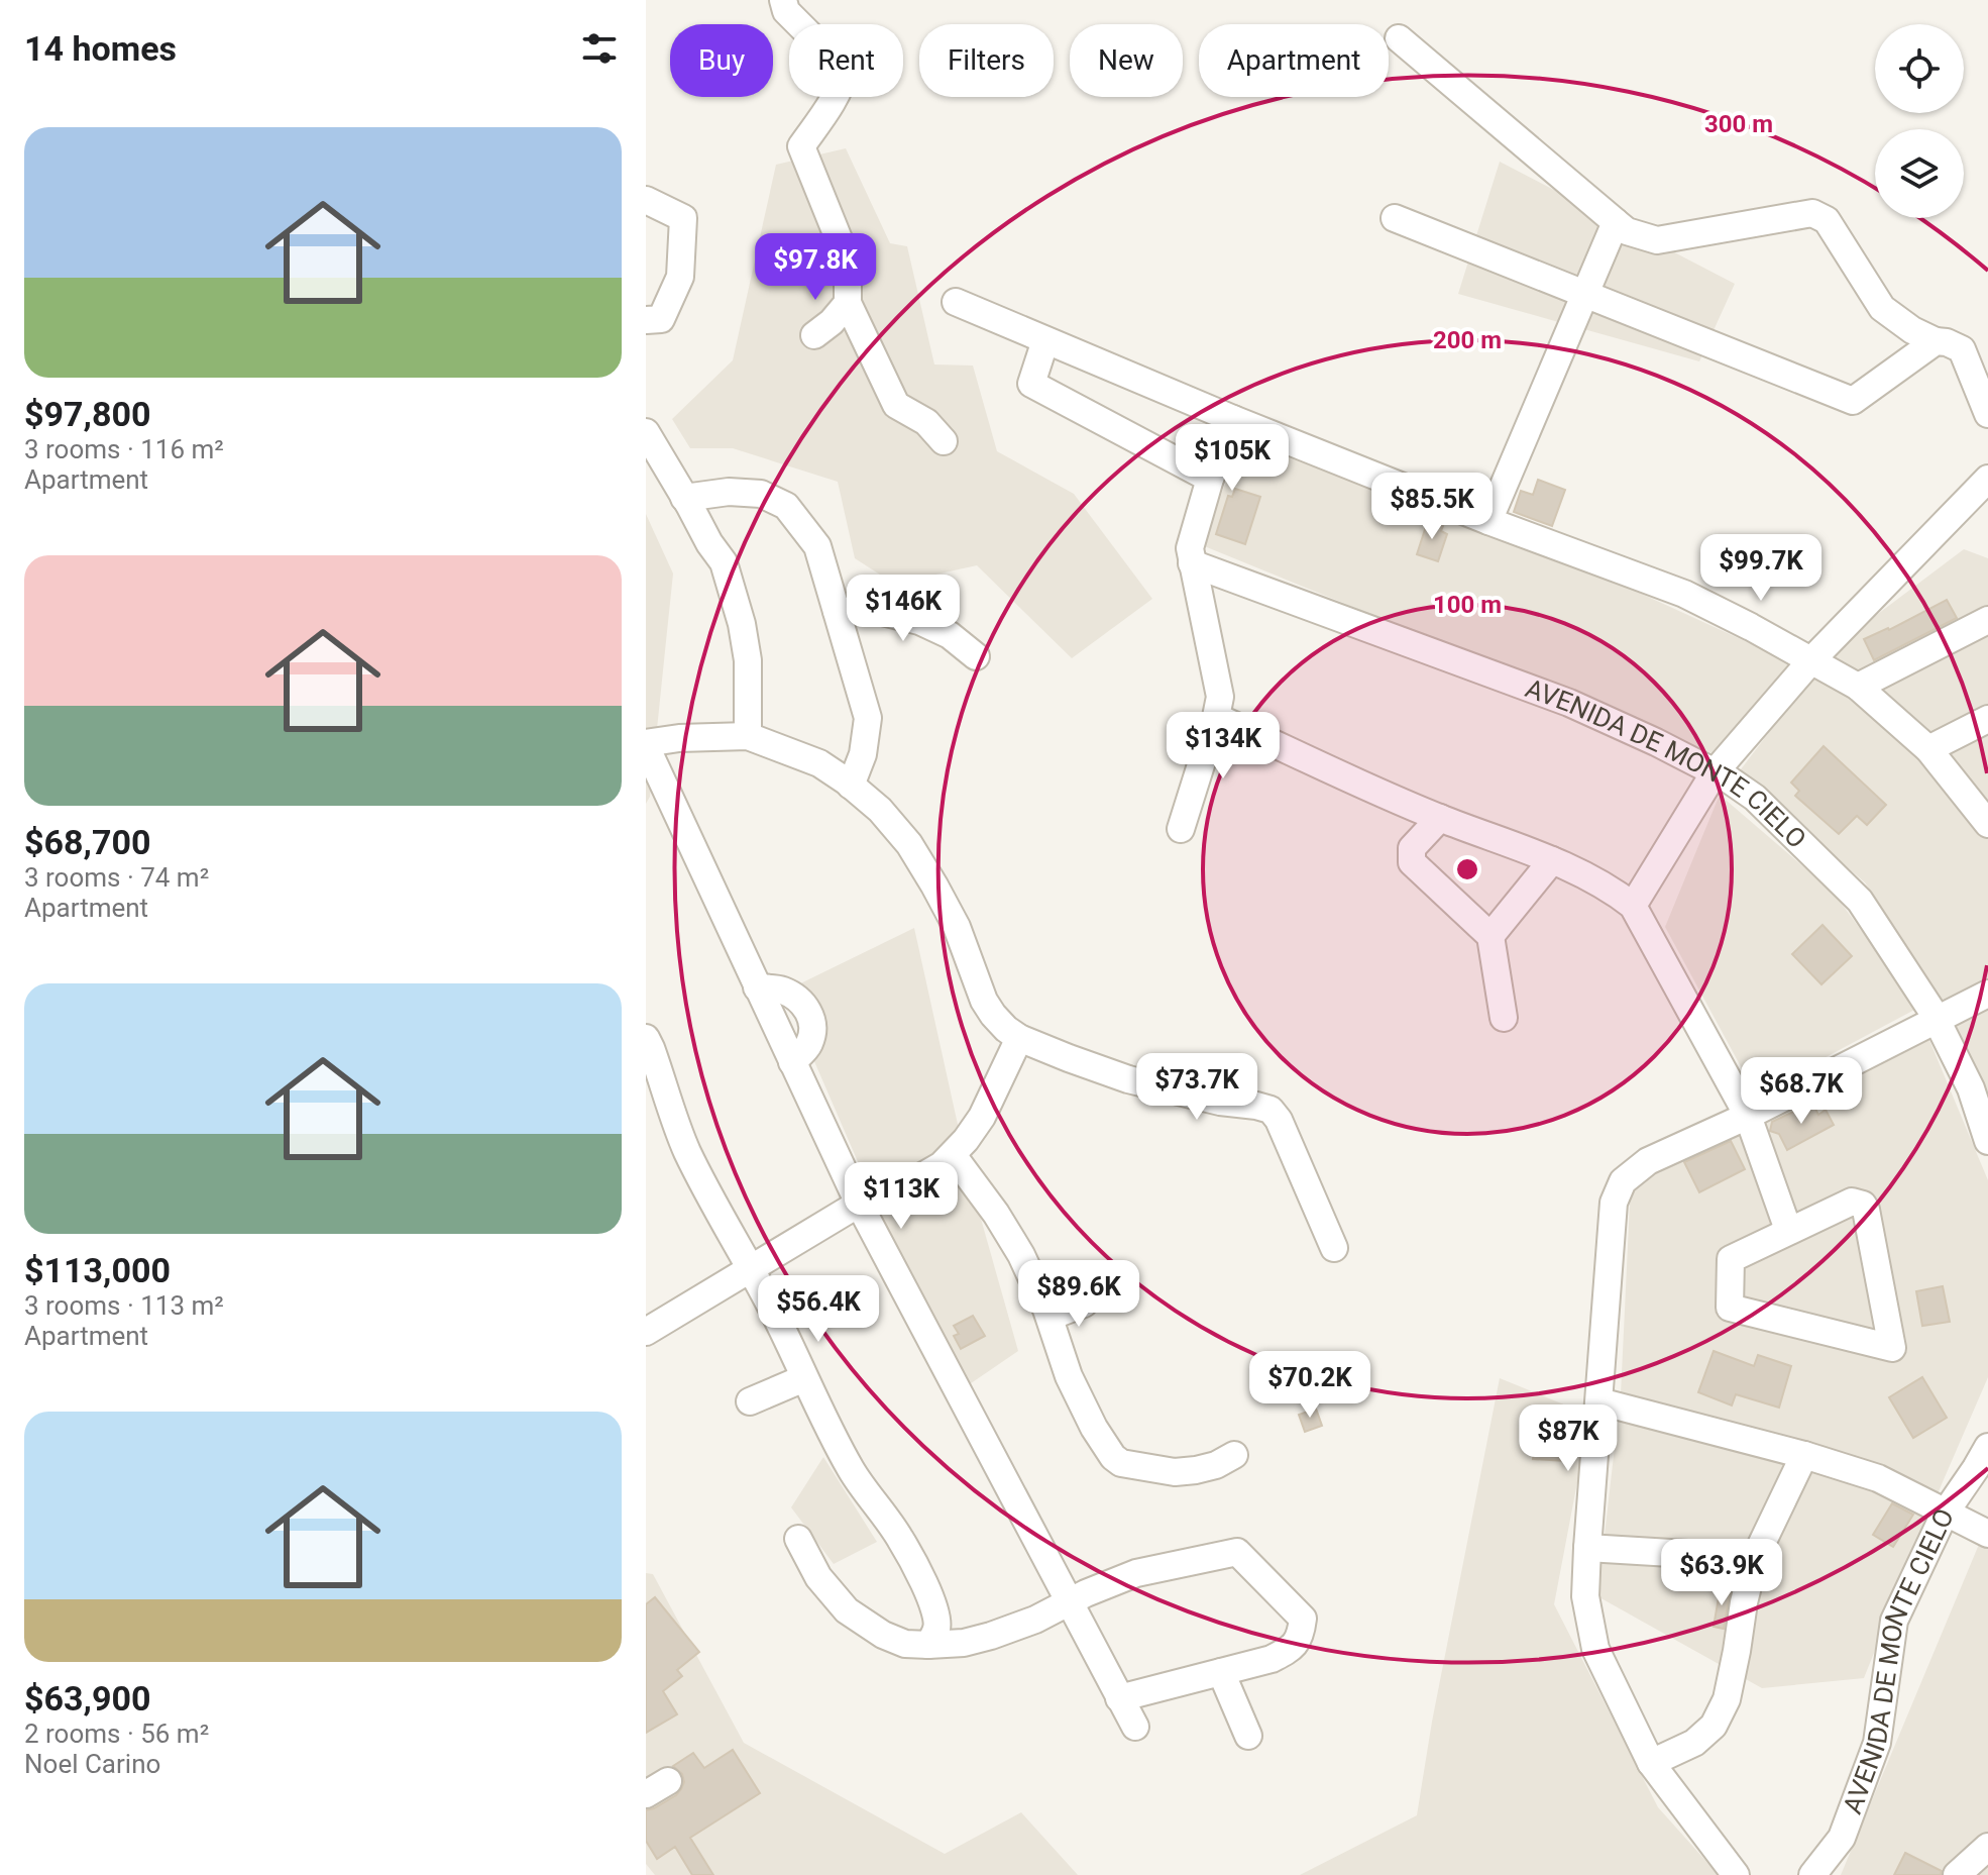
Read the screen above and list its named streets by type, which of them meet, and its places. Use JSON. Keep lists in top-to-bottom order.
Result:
{
  "streets": {
    "street": ["AVENIDA DE MONTE CIELO"]
  },
  "page": {
    "heading": "14 homes",
    "chip": [
      "Buy",
      "Rent",
      "Filters",
      "New",
      "Apartment"
    ],
    "list": [
      {
        "name": "$97,800",
        "note": "3 rooms · 116 m² · Apartment"
      },
      {
        "name": "$68,700",
        "note": "3 rooms · 74 m² · Apartment"
      },
      {
        "name": "$113,000",
        "note": "3 rooms · 113 m² · Apartment"
      },
      {
        "name": "$63,900",
        "note": "2 rooms · 56 m² · Noel Carino"
      }
    ],
    "price": [
      "$97.8K",
      "$105K",
      "$85.5K",
      "$99.7K",
      "$146K",
      "$134K",
      "$73.7K",
      "$68.7K",
      "$113K",
      "$89.6K",
      "$56.4K",
      "$70.2K",
      "$87K",
      "$63.9K"
    ]
  },
  "rings": ["300 m", "200 m", "100 m"]
}
